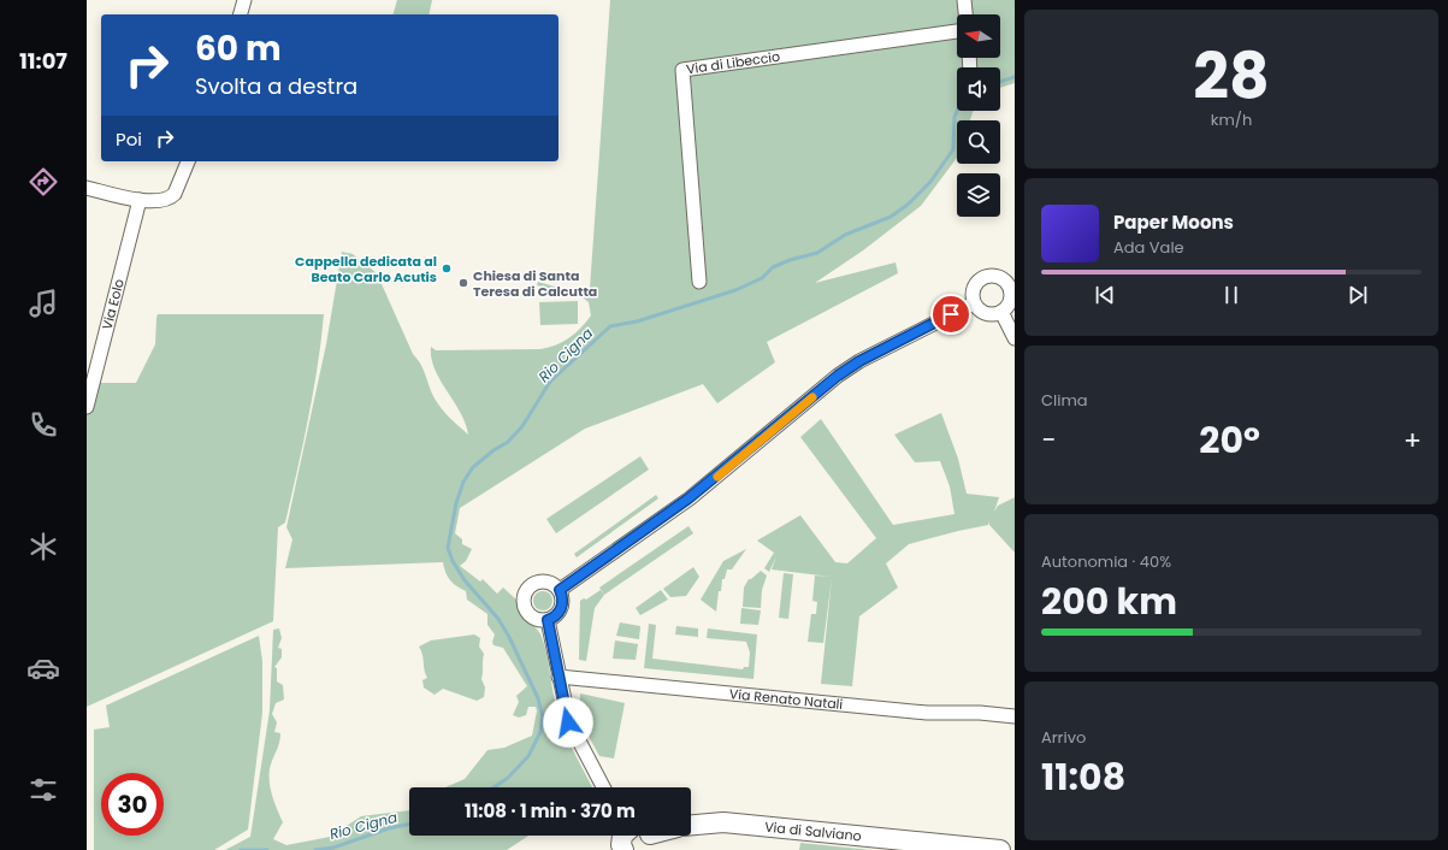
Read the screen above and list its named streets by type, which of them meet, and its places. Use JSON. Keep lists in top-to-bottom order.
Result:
{
  "streets": {
    "street": [
      "Via di Libeccio",
      "Via Eolo",
      "Via Renato Natali",
      "Via di Salviano"
    ]
  },
  "water": ["Rio Cigna"],
  "places": ["Cappella dedicata al Beato Carlo Acutis", "Chiesa di Santa Teresa di Calcutta"],
  "north": "left",
  "page": {
    "tabs": "11:07",
    "tile": [
      ["28", "km/h"],
      "Clima",
      ["Autonomia · 40%", "200 km"],
      ["Arrivo", "11:08"]
    ],
    "turn": ["60 m", "Svolta a destra"],
    "then": "Poi",
    "song": ["Paper Moons", "Ada Vale"],
    "heat": ["−", "20°", "+"],
    "limit": "30",
    "trip": "11:08 · 1 min · 370 m"
  }
}
